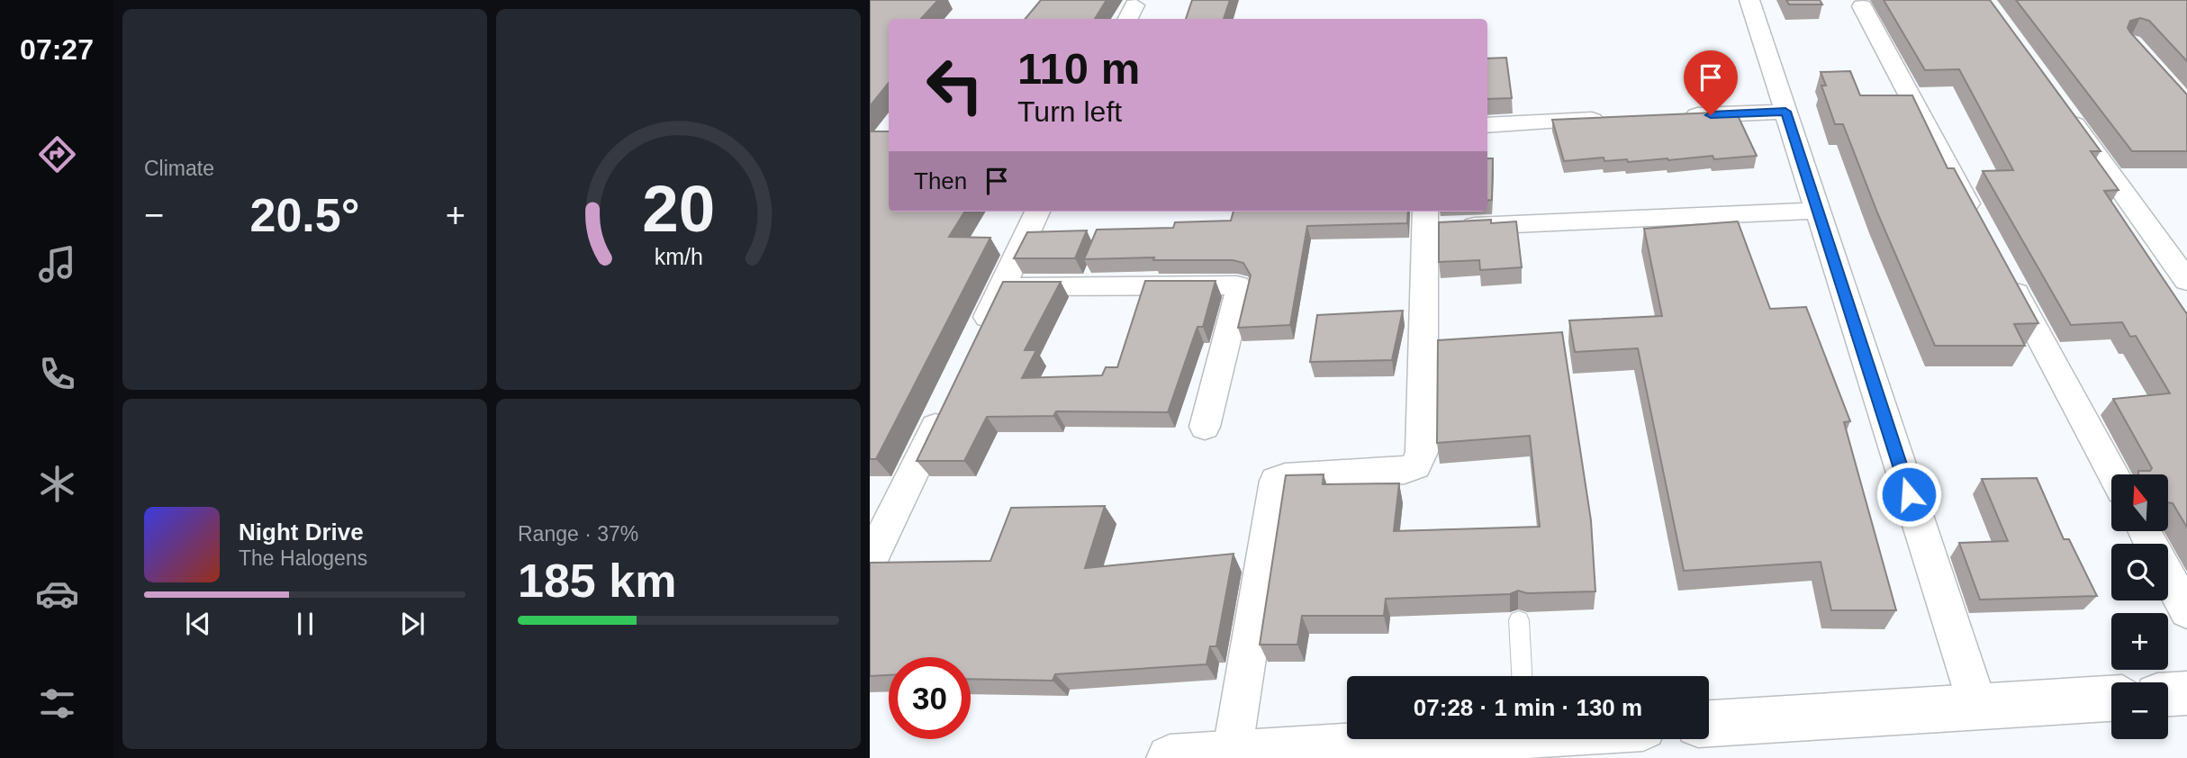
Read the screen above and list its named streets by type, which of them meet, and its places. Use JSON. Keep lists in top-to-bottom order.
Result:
{
  "north": "top",
  "page": {
    "tabs": "07:27",
    "tile": [
      "Climate",
      ["Range · 37%", "185 km"]
    ],
    "turn": ["110 m", "Turn left"],
    "then": "Then",
    "heat": ["−", "20.5°", "+"],
    "map_buttons": ["+", "−"],
    "song": ["Night Drive", "The Halogens"],
    "limit": "30",
    "trip": "07:28 · 1 min · 130 m",
    "gauge": ["20", "km/h"]
  }
}
